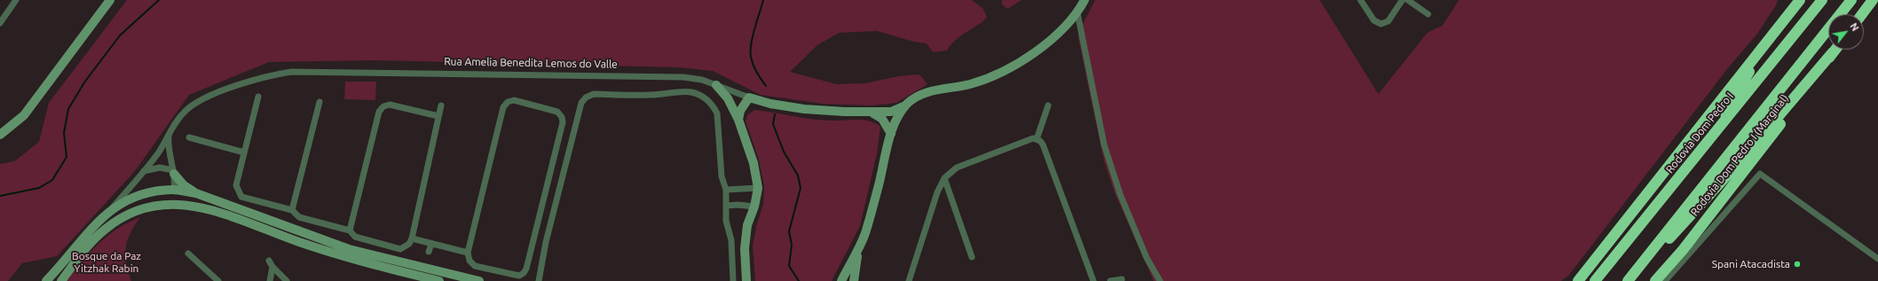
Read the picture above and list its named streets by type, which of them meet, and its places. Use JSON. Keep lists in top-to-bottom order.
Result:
{
  "streets": {
    "highway": ["Rodovia Dom Pedro I", "Rodovia Dom Pedro I (Marginal)"],
    "street": ["Rua Amelia Benedita Lemos do Valle"]
  },
  "parks": ["Bosque da Paz Yitzhak Rabin"],
  "places": ["Spani Atacadista"],
  "north": "top right"
}
